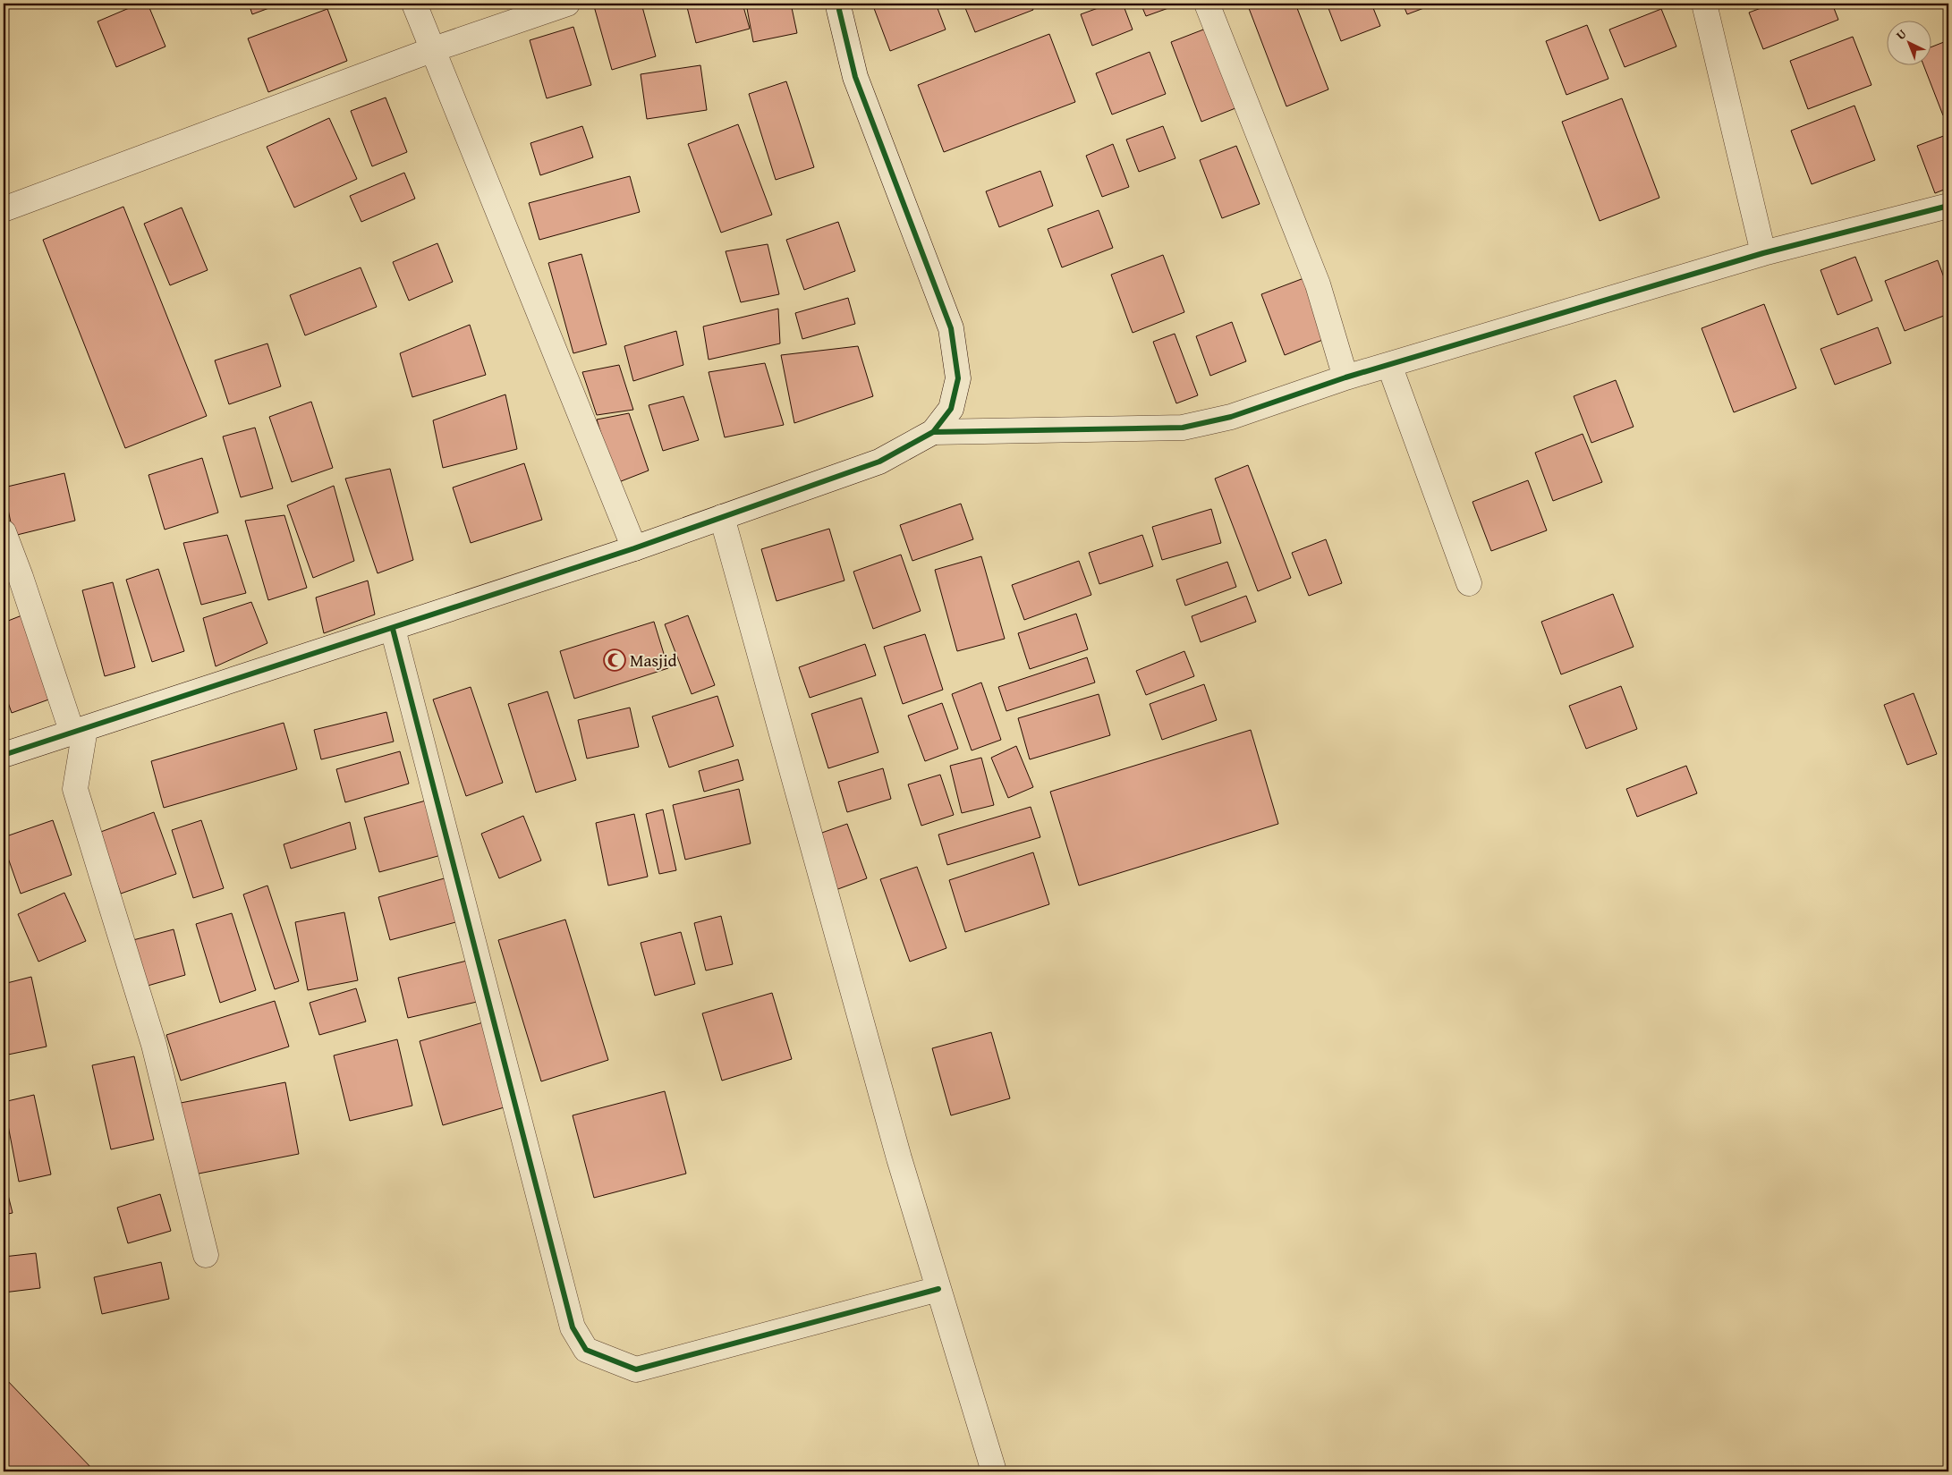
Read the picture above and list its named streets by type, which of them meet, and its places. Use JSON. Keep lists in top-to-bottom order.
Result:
{
  "places": {
    "mosque": ["Masjid"]
  },
  "north": "top left"
}
